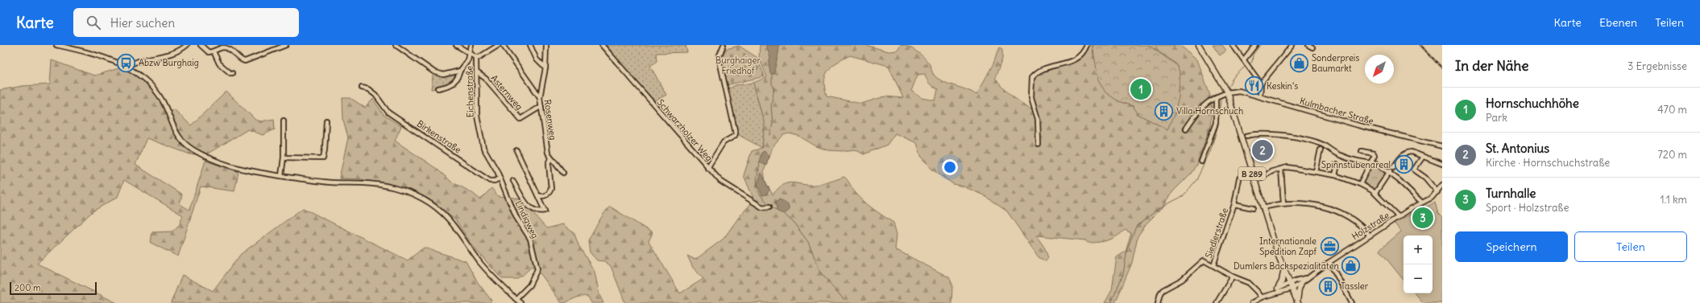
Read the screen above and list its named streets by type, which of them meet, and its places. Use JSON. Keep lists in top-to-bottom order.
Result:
{
  "streets": {
    "main road": ["B 289"],
    "street": [
      "Eichenstraße",
      "Asternweg",
      "Kulmbacher Straße",
      "Rosenweg",
      "Schwarzholzer Weg",
      "Birkenstraße",
      "Lindigweg",
      "Holzstraße",
      "Siedlerstraße"
    ]
  },
  "crossings": [
    ["Eichenstraße", "Asternweg"],
    ["Eichenstraße", "Birkenstraße"],
    ["Eichenstraße", "Lindigweg"],
    ["Asternweg", "Rosenweg"],
    ["Kulmbacher Straße", "B 289"],
    ["Birkenstraße", "Lindigweg"],
    ["B 289", "Holzstraße"]
  ],
  "parks": ["Burghaiger Friedhof"],
  "places": {
    "bus stop": ["Abzw Burghaig"],
    "shop": ["Sonderpreis Baumarkt", "Dumlers Backspezialitäten"],
    "restaurant": ["Keskin‘s"],
    "building": ["Villa Hornschuch", "Spinnstubenareal", "Tassler"],
    "office": ["Internationale Spedition Zapf"]
  },
  "scale_bar": "200 m",
  "north": "bottom left",
  "page": {
    "header": "Karte",
    "search": "Hier suchen",
    "nav": ["Karte", "Ebenen", "Teilen"],
    "heading": ["In der Nähe", "3 Ergebnisse"],
    "pins": ["1", "2", "3"],
    "list": [
      {
        "mark": "1",
        "name": "Hornschuchhöhe",
        "note": "Park",
        "value": "470 m"
      },
      {
        "mark": "2",
        "name": "St. Antonius",
        "note": "Kirche · Hornschuchstraße",
        "value": "720 m"
      },
      {
        "mark": "3",
        "name": "Turnhalle",
        "note": "Sport · Holzstraße",
        "value": "1.1 km"
      }
    ],
    "buttons": ["Speichern", "Teilen"],
    "map_buttons": ["+", "−"],
    "scale": "200 m"
  }
}
